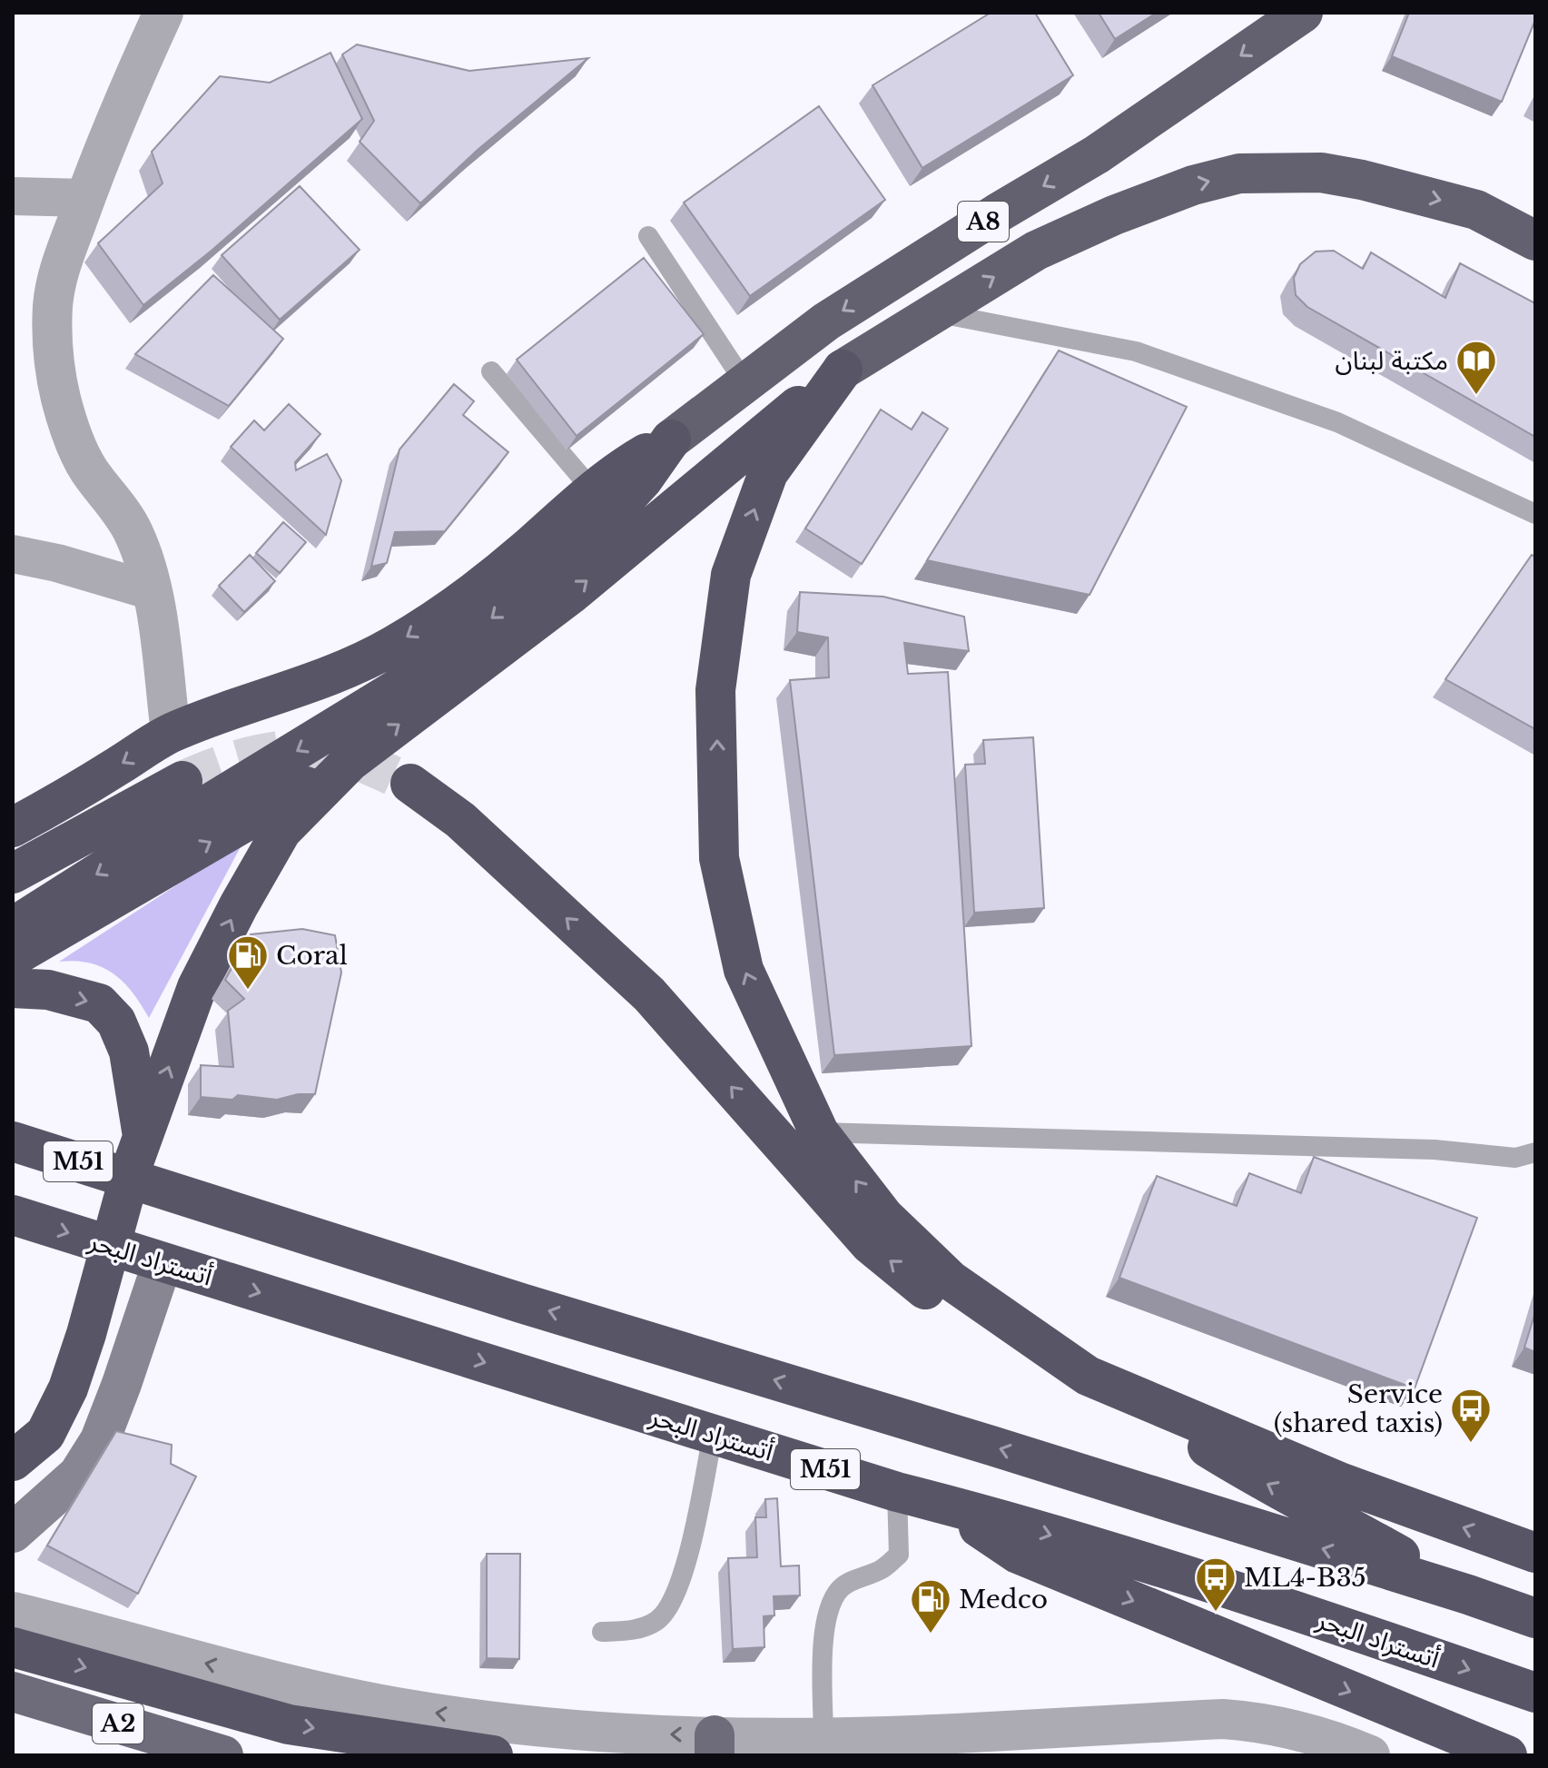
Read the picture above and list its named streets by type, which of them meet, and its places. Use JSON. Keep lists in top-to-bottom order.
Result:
{
  "streets": {
    "highway": ["A8", "M51", "أتستراد البحر"],
    "main road": ["A2"]
  },
  "places": {
    "library": ["مكتبة لبنان"],
    "fuel station": ["Coral", "Medco"],
    "bus stop": ["Service (shared taxis)", "ML4-B35"]
  }
}
